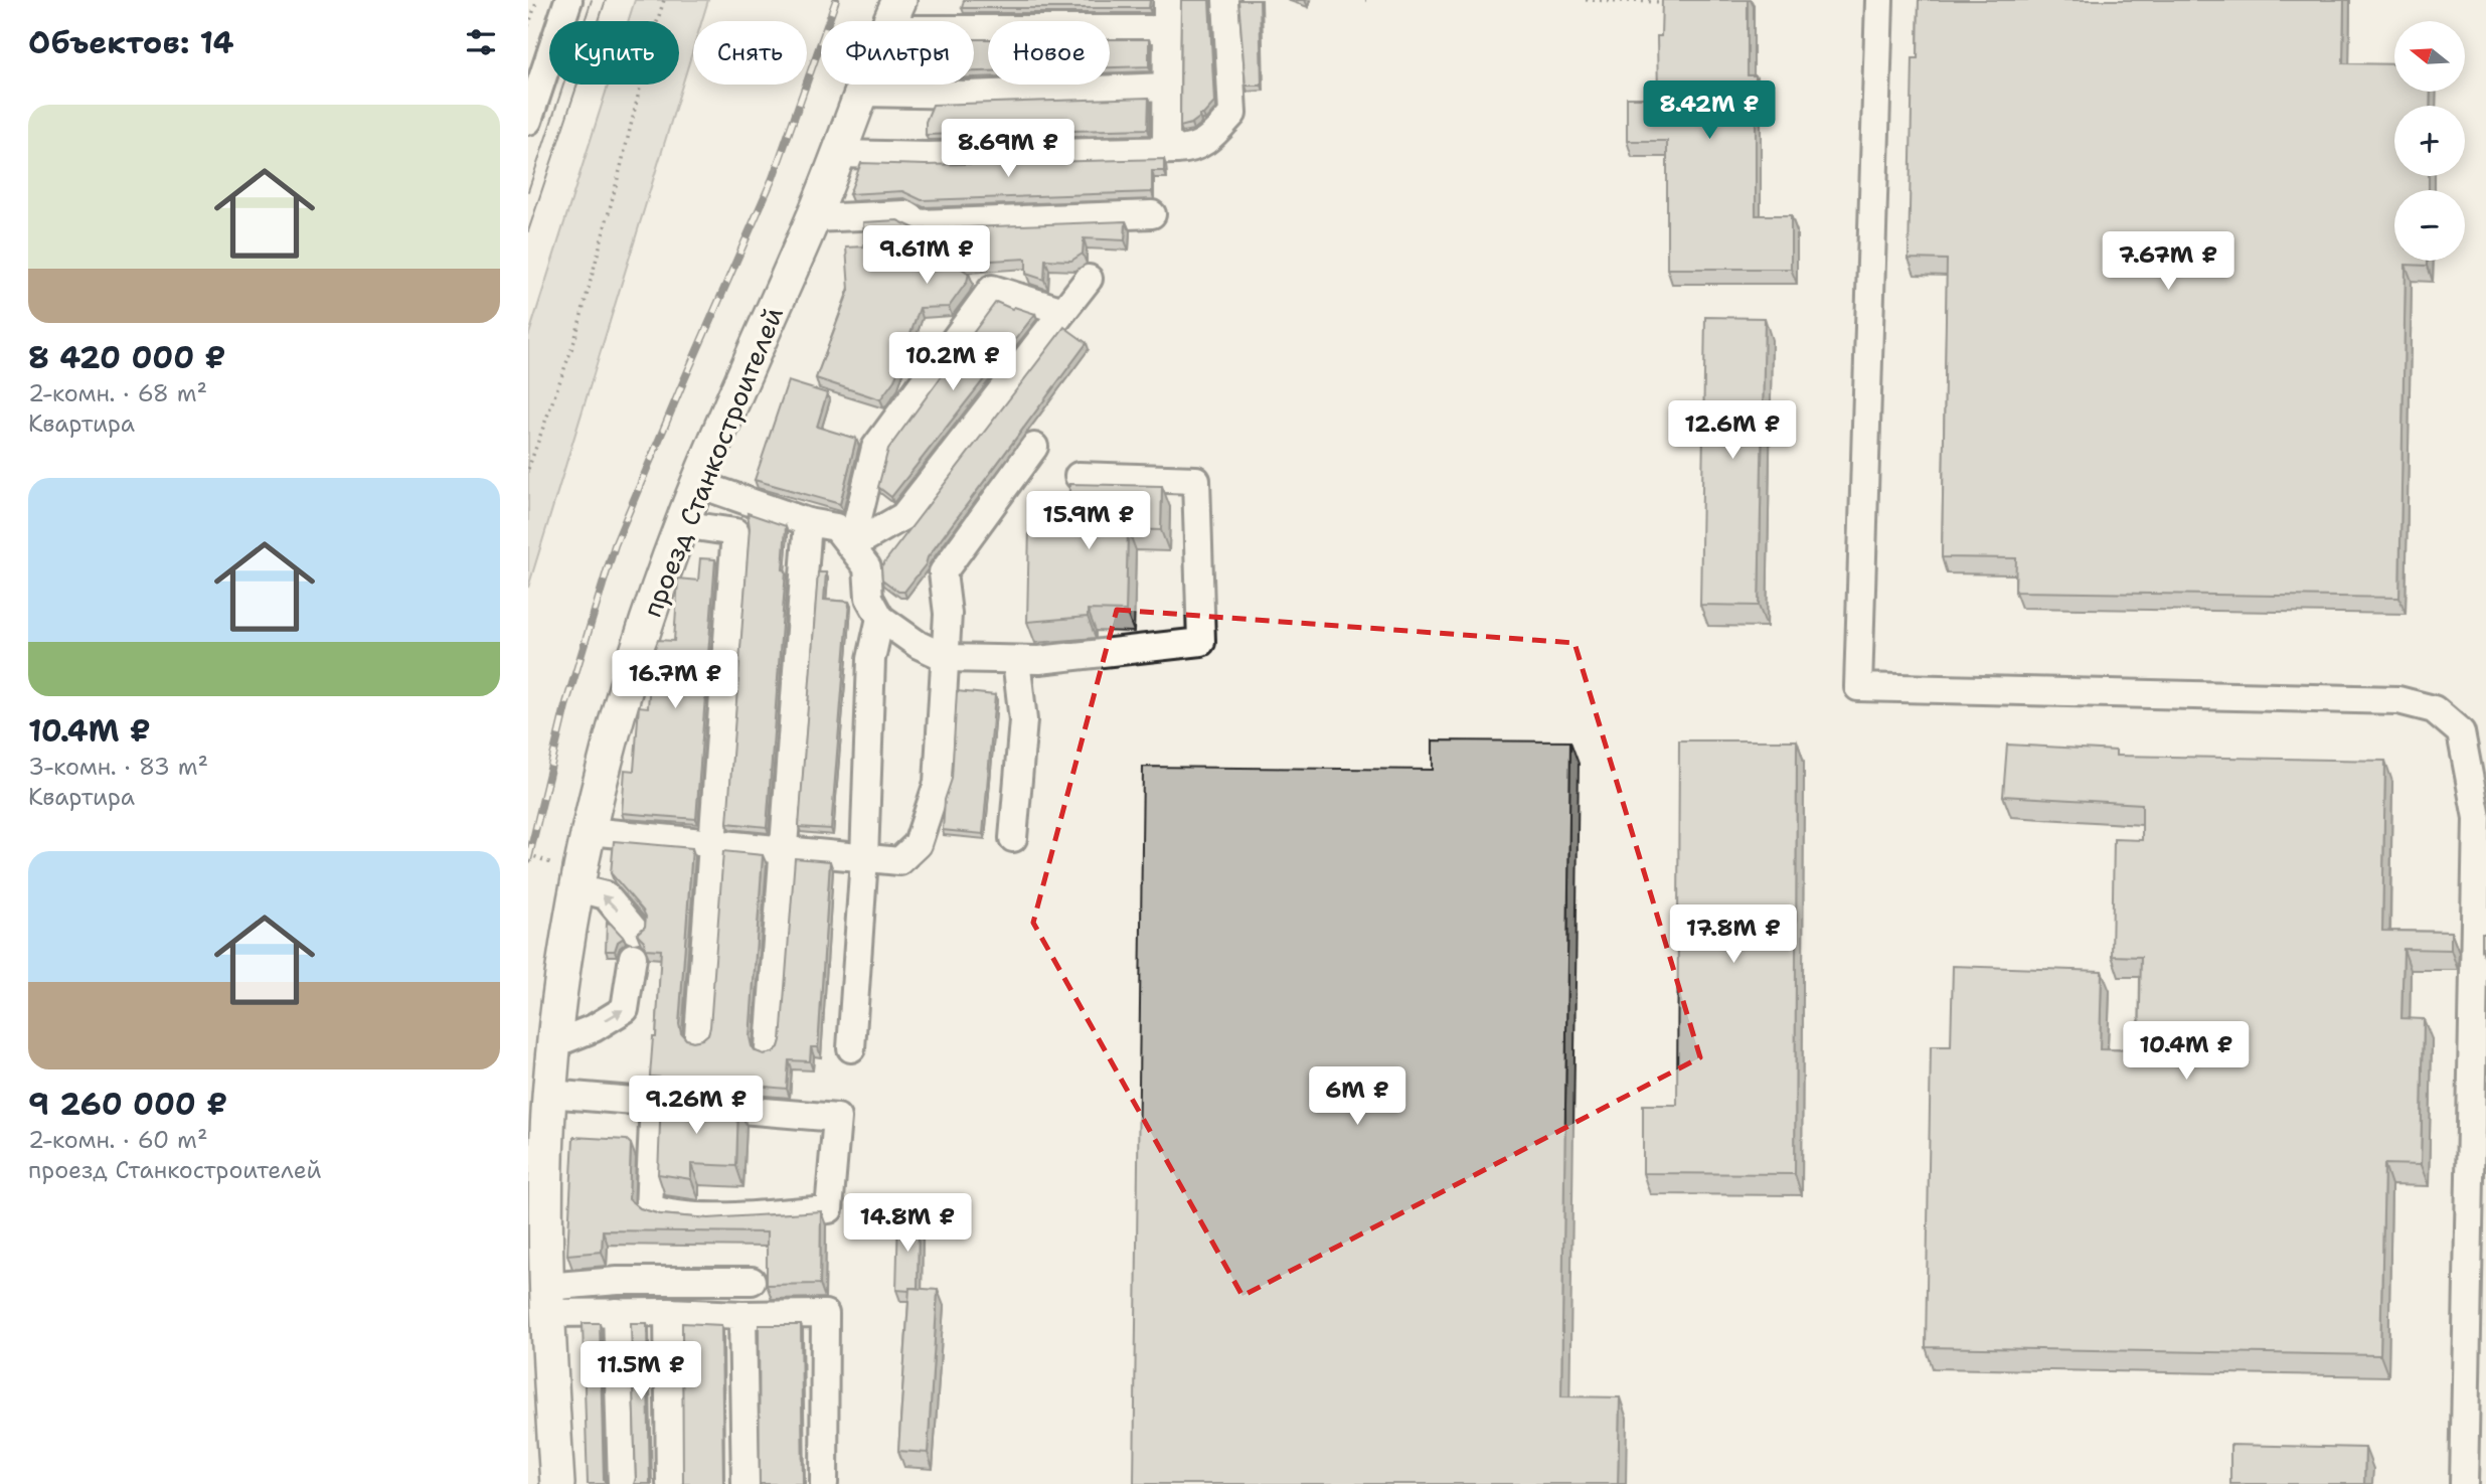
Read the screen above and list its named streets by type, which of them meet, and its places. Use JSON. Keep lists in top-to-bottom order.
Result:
{
  "streets": {
    "main road": ["проезд Станкостроителей"]
  },
  "north": "left",
  "page": {
    "heading": "Объектов: 14",
    "map_buttons": ["+", "−"],
    "chip": [
      "Купить",
      "Снять",
      "Фильтры",
      "Новое"
    ],
    "price": [
      "8.42M ₽",
      "8.69M ₽",
      "9.61M ₽",
      "7.67M ₽",
      "10.2M ₽",
      "12.6M ₽",
      "15.9M ₽",
      "16.7M ₽",
      "17.8M ₽",
      "10.4M ₽",
      "6M ₽",
      "9.26M ₽",
      "14.8M ₽",
      "11.5M ₽"
    ],
    "list": [
      {
        "name": "8 420 000 ₽",
        "note": "2-комн. · 68 m² · Квартира"
      },
      {
        "name": "10.4M ₽",
        "note": "3-комн. · 83 m² · Квартира"
      },
      {
        "name": "9 260 000 ₽",
        "note": "2-комн. · 60 m² · проезд Станкостроителей"
      }
    ]
  }
}
